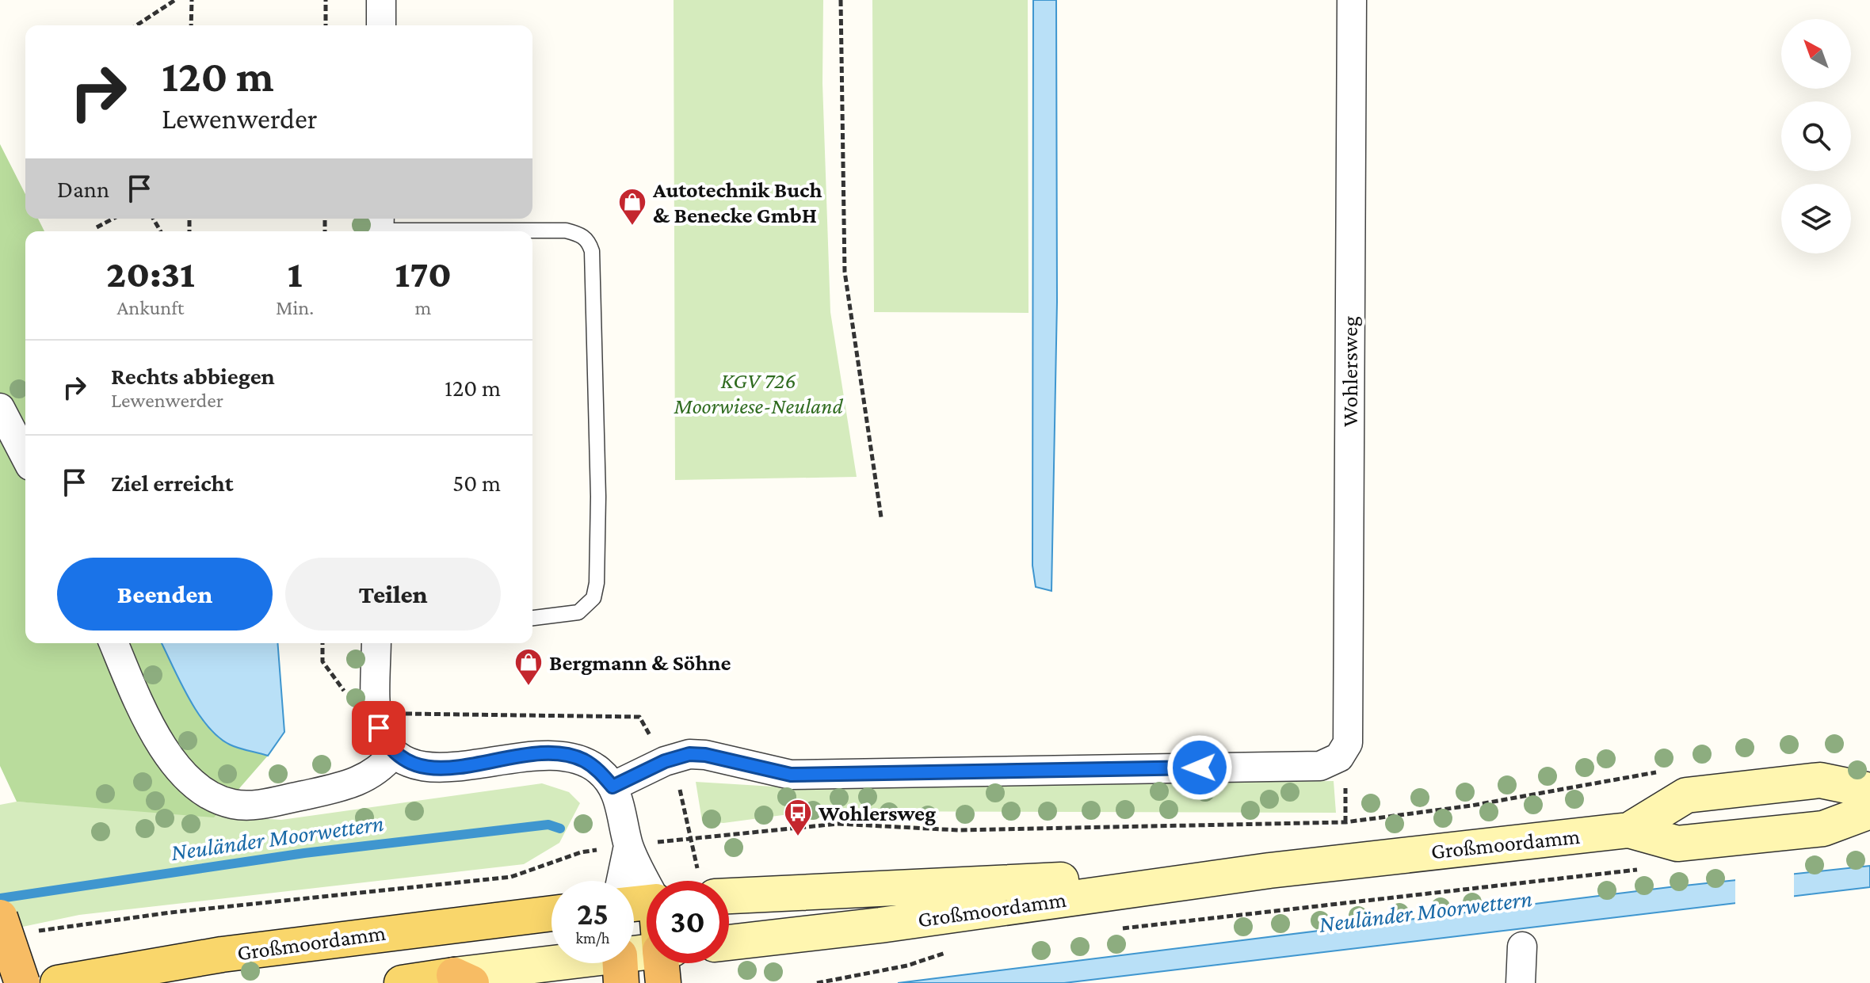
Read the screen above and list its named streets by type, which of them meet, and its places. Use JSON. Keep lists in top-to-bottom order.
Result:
{
  "streets": {
    "main road": ["Großmoordamm"],
    "street": ["Wohlersweg"]
  },
  "water": ["Neuländer Moorwettern"],
  "parks": ["KGV 726 Moorwiese-Neuland"],
  "places": {
    "shop": ["Autotechnik Buch & Benecke GmbH", "Bergmann & Söhne"],
    "bus stop": ["Wohlersweg"]
  },
  "north": "top left",
  "page": {
    "turn": ["120 m", "Lewenwerder"],
    "then": "Dann",
    "eta": [
      "20:31",
      "Ankunft",
      "1",
      "Min.",
      "170",
      "m"
    ],
    "list": [
      {
        "name": "Rechts abbiegen",
        "note": "Lewenwerder",
        "value": "120 m"
      },
      {
        "name": "Ziel erreicht",
        "value": "50 m"
      }
    ],
    "buttons": ["Beenden", "Teilen"],
    "speed": "25 km/h",
    "limit": "30"
  }
}
